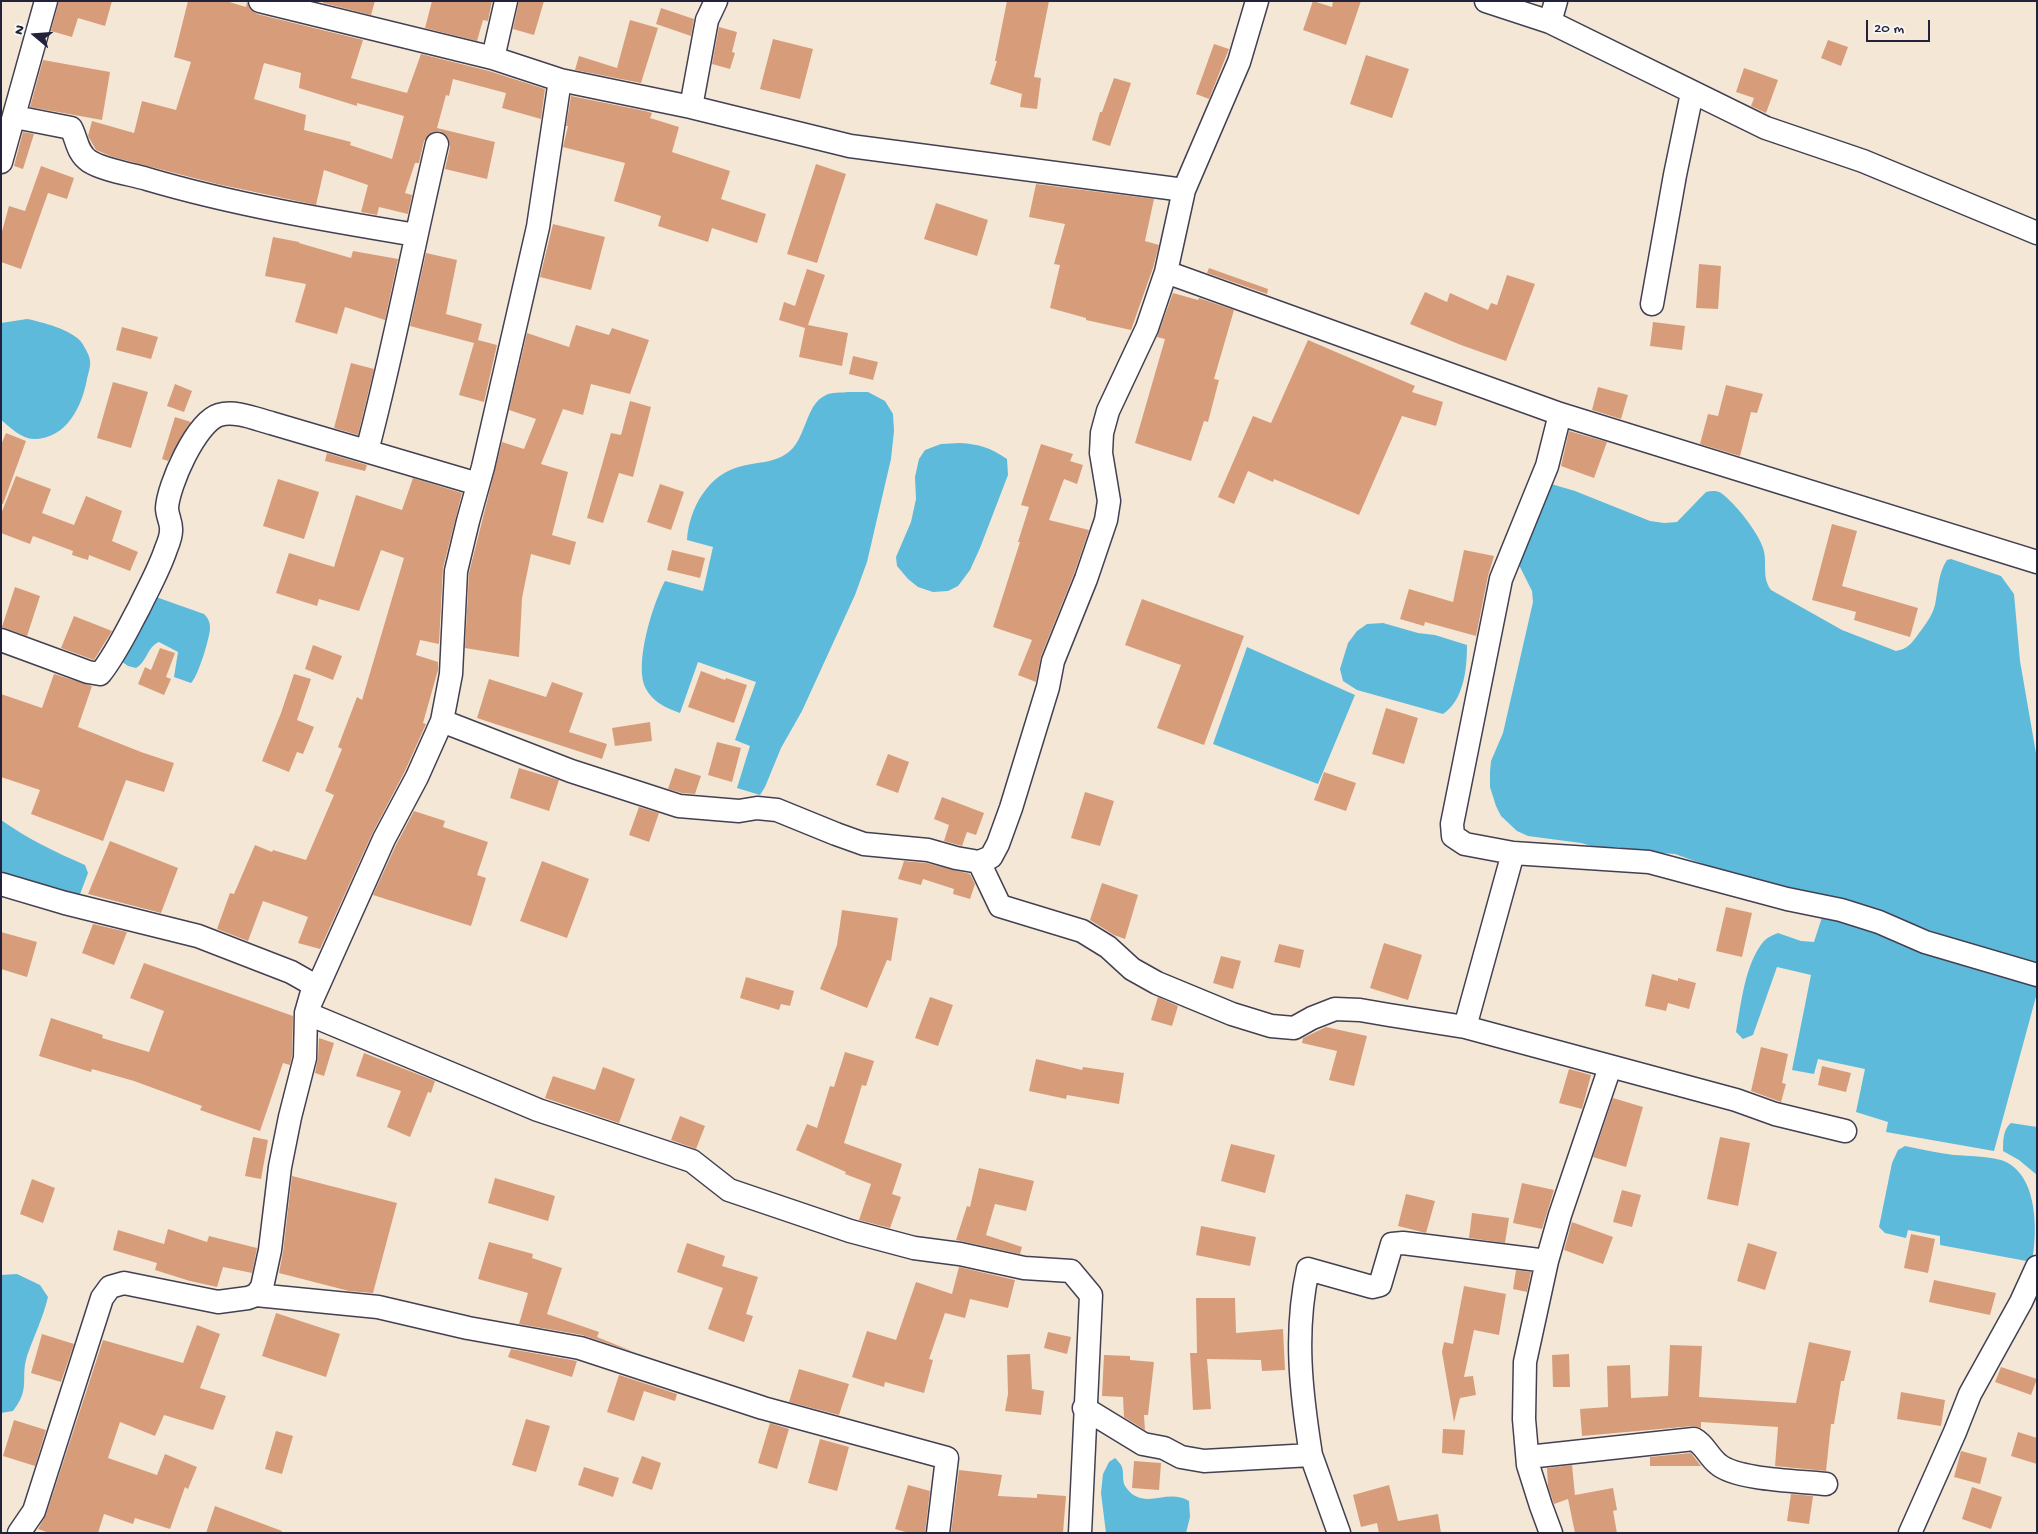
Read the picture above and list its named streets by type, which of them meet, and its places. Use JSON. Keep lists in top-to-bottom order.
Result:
{
  "scale_bar": "20 m",
  "north": "left"
}
